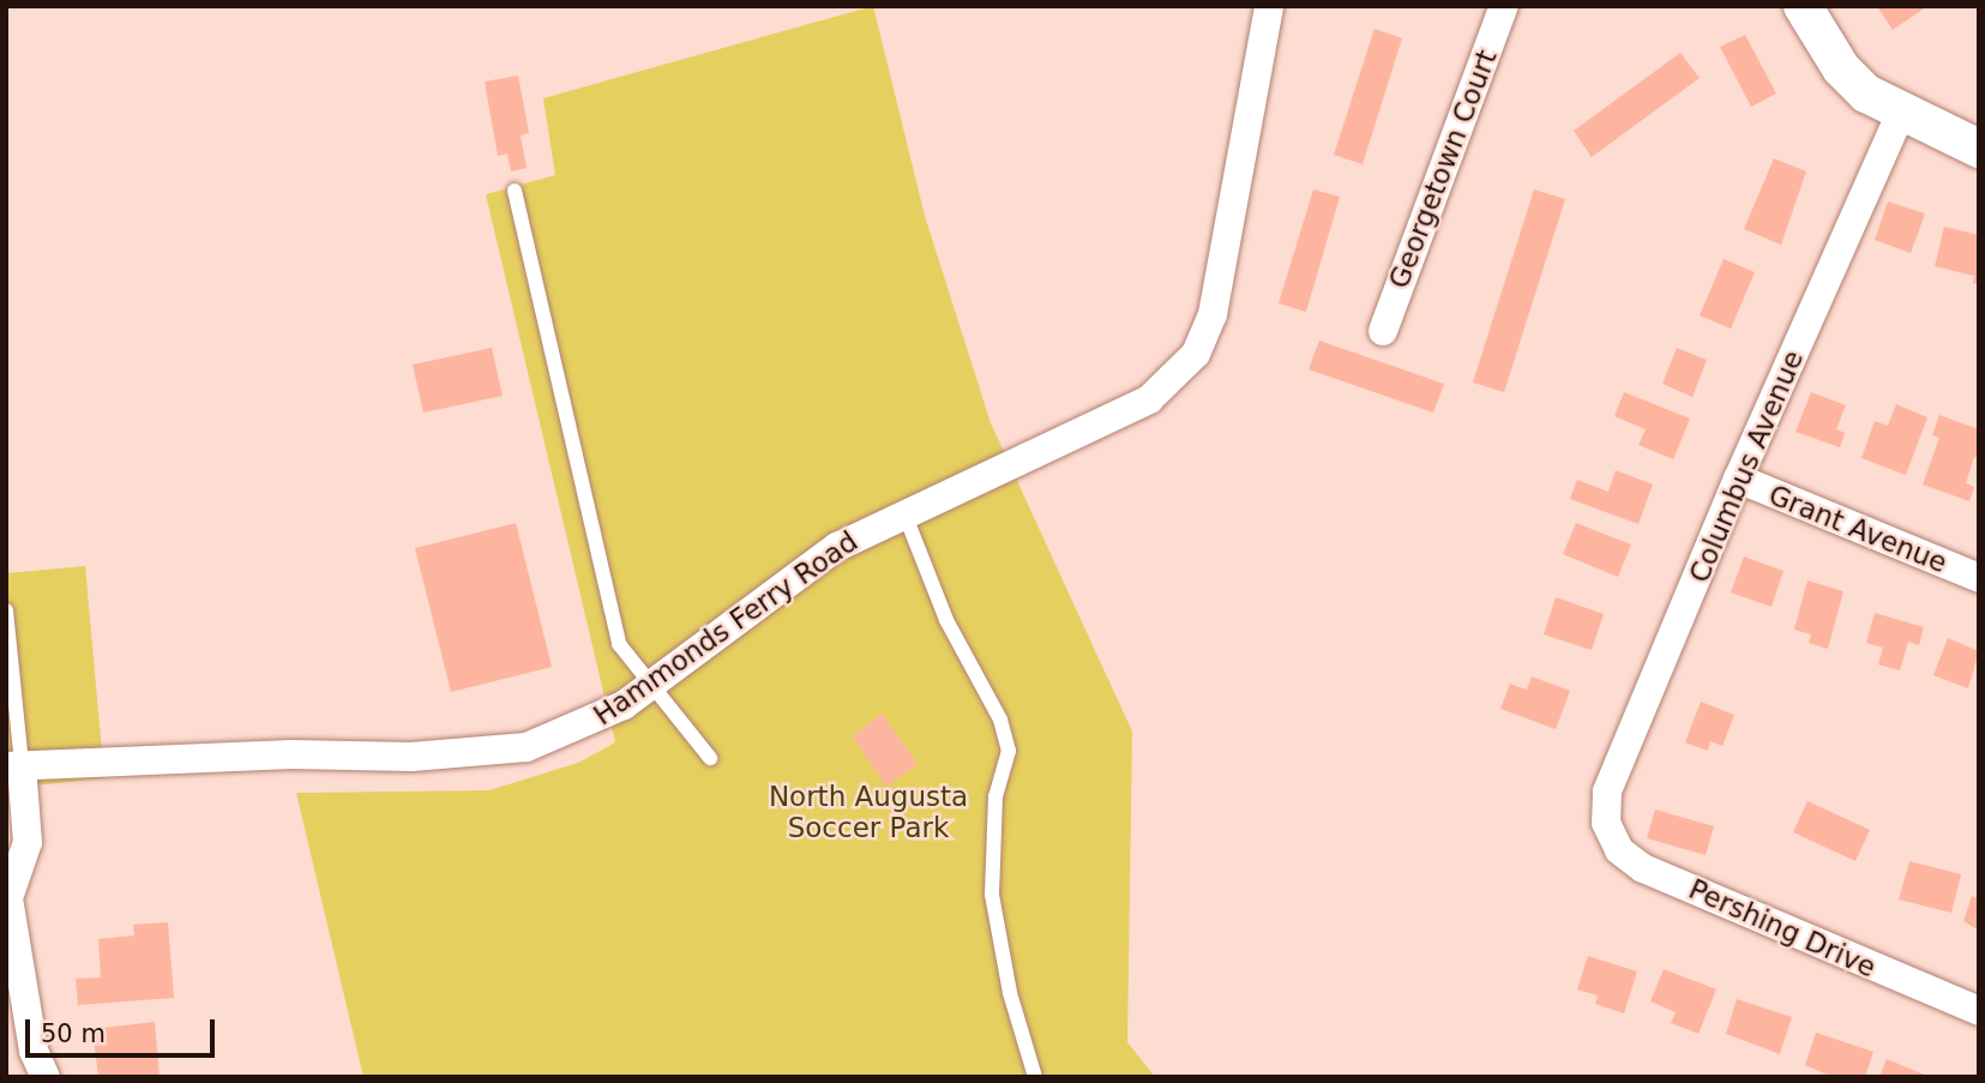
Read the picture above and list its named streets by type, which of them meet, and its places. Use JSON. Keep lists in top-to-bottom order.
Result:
{
  "streets": {
    "street": [
      "Georgetown Court",
      "Columbus Avenue",
      "Grant Avenue",
      "Hammonds Ferry Road",
      "Pershing Drive"
    ]
  },
  "crossings": [
    ["Columbus Avenue", "Grant Avenue"],
    ["Columbus Avenue", "Pershing Drive"]
  ],
  "parks": ["North Augusta Soccer Park"],
  "scale_bar": "50 m"
}
